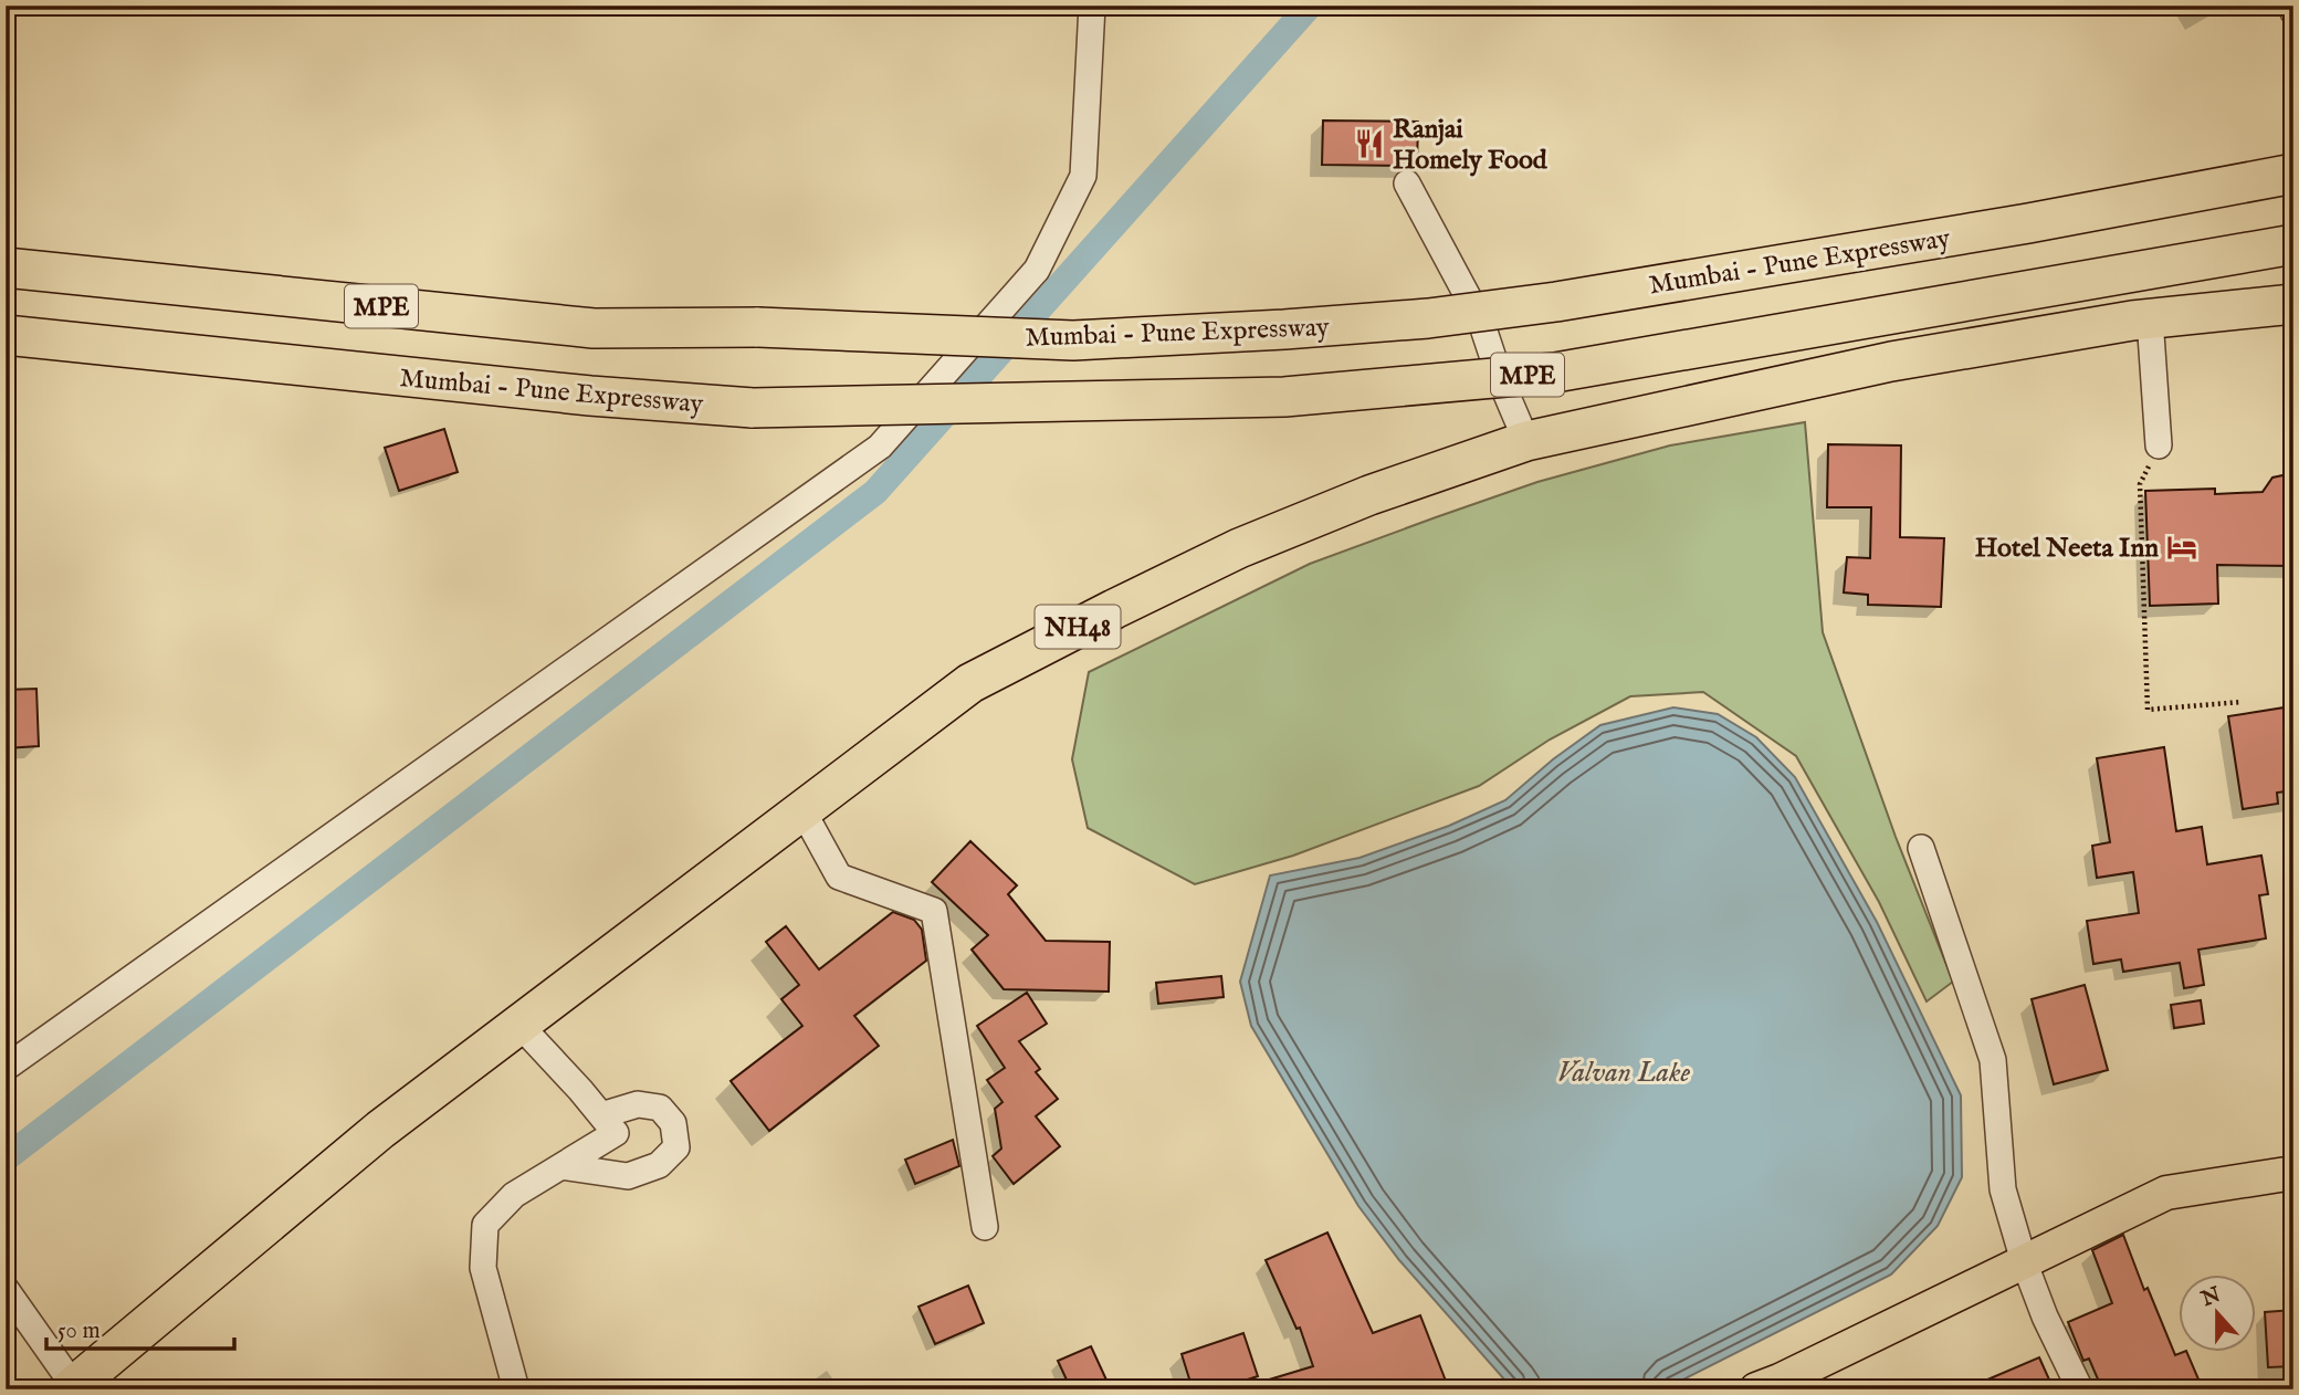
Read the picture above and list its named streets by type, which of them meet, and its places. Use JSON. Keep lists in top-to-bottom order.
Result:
{
  "streets": {
    "highway": ["Mumbai - Pune Expressway", "MPE", "NH48"]
  },
  "water": ["Valvan Lake"],
  "places": {
    "restaurant": ["Ranjai Homely Food"],
    "hotel": ["Hotel Neeta Inn"]
  },
  "scale_bar": "50 m",
  "north": "top"
}
